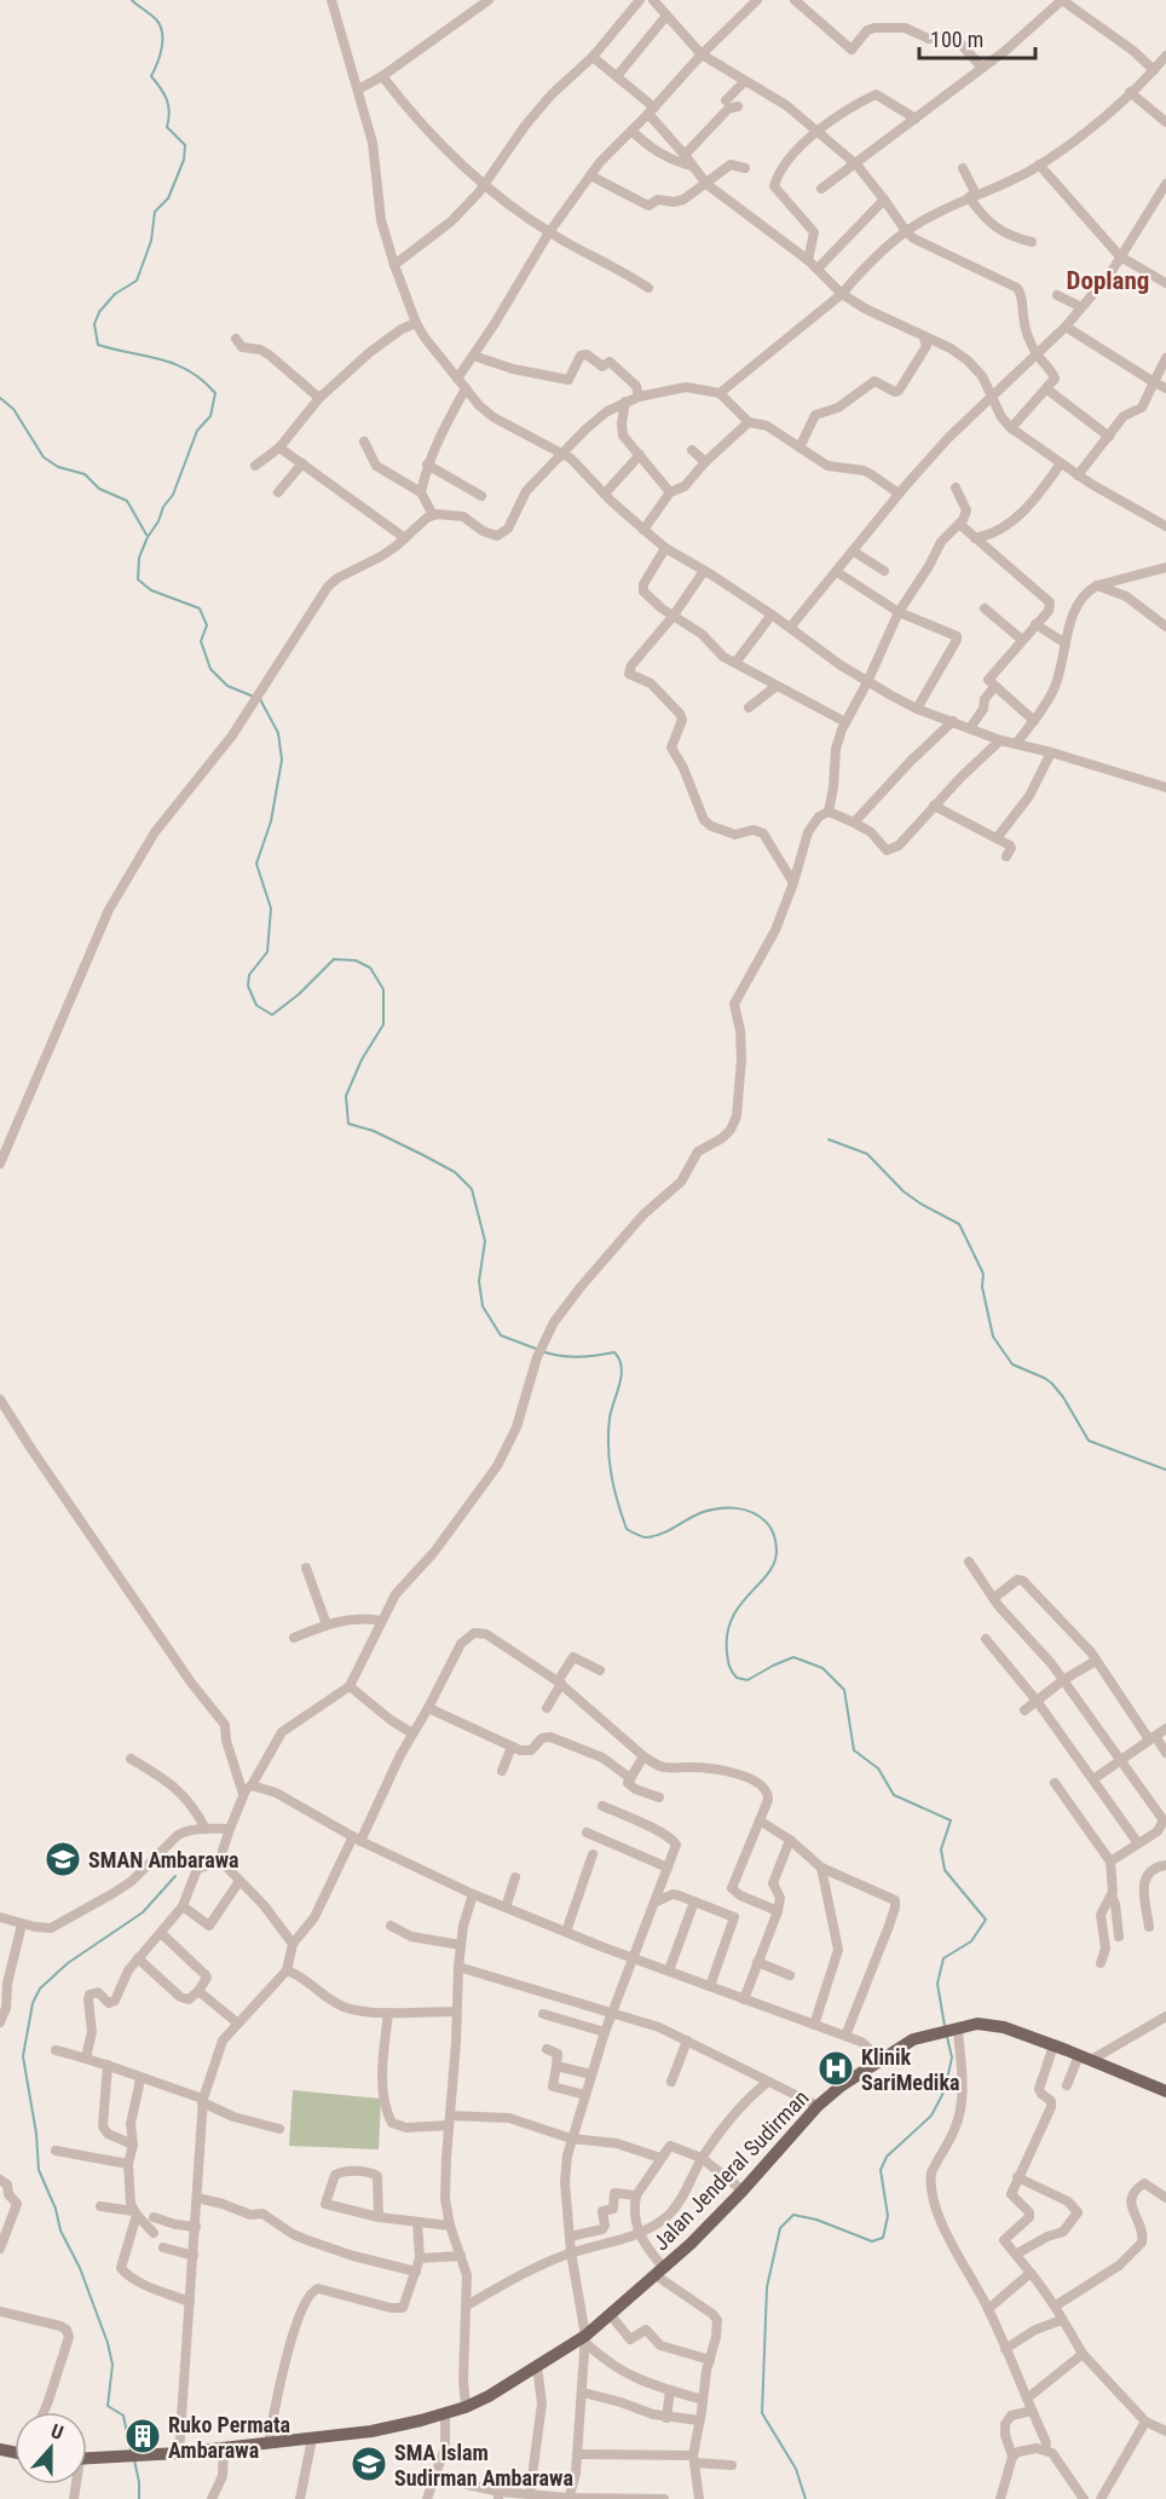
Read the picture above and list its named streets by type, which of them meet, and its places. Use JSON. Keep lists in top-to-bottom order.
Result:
{
  "streets": {
    "main road": ["Jalan Jenderal Sudirman"]
  },
  "districts": ["Doplang"],
  "places": {
    "school or university": ["SMAN Ambarawa", "SMA Islam Sudirman Ambarawa"],
    "hospital": ["Klinik SariMedika"],
    "building": ["Ruko Permata Ambarawa"]
  },
  "scale_bar": "100 m",
  "north": "top"
}
